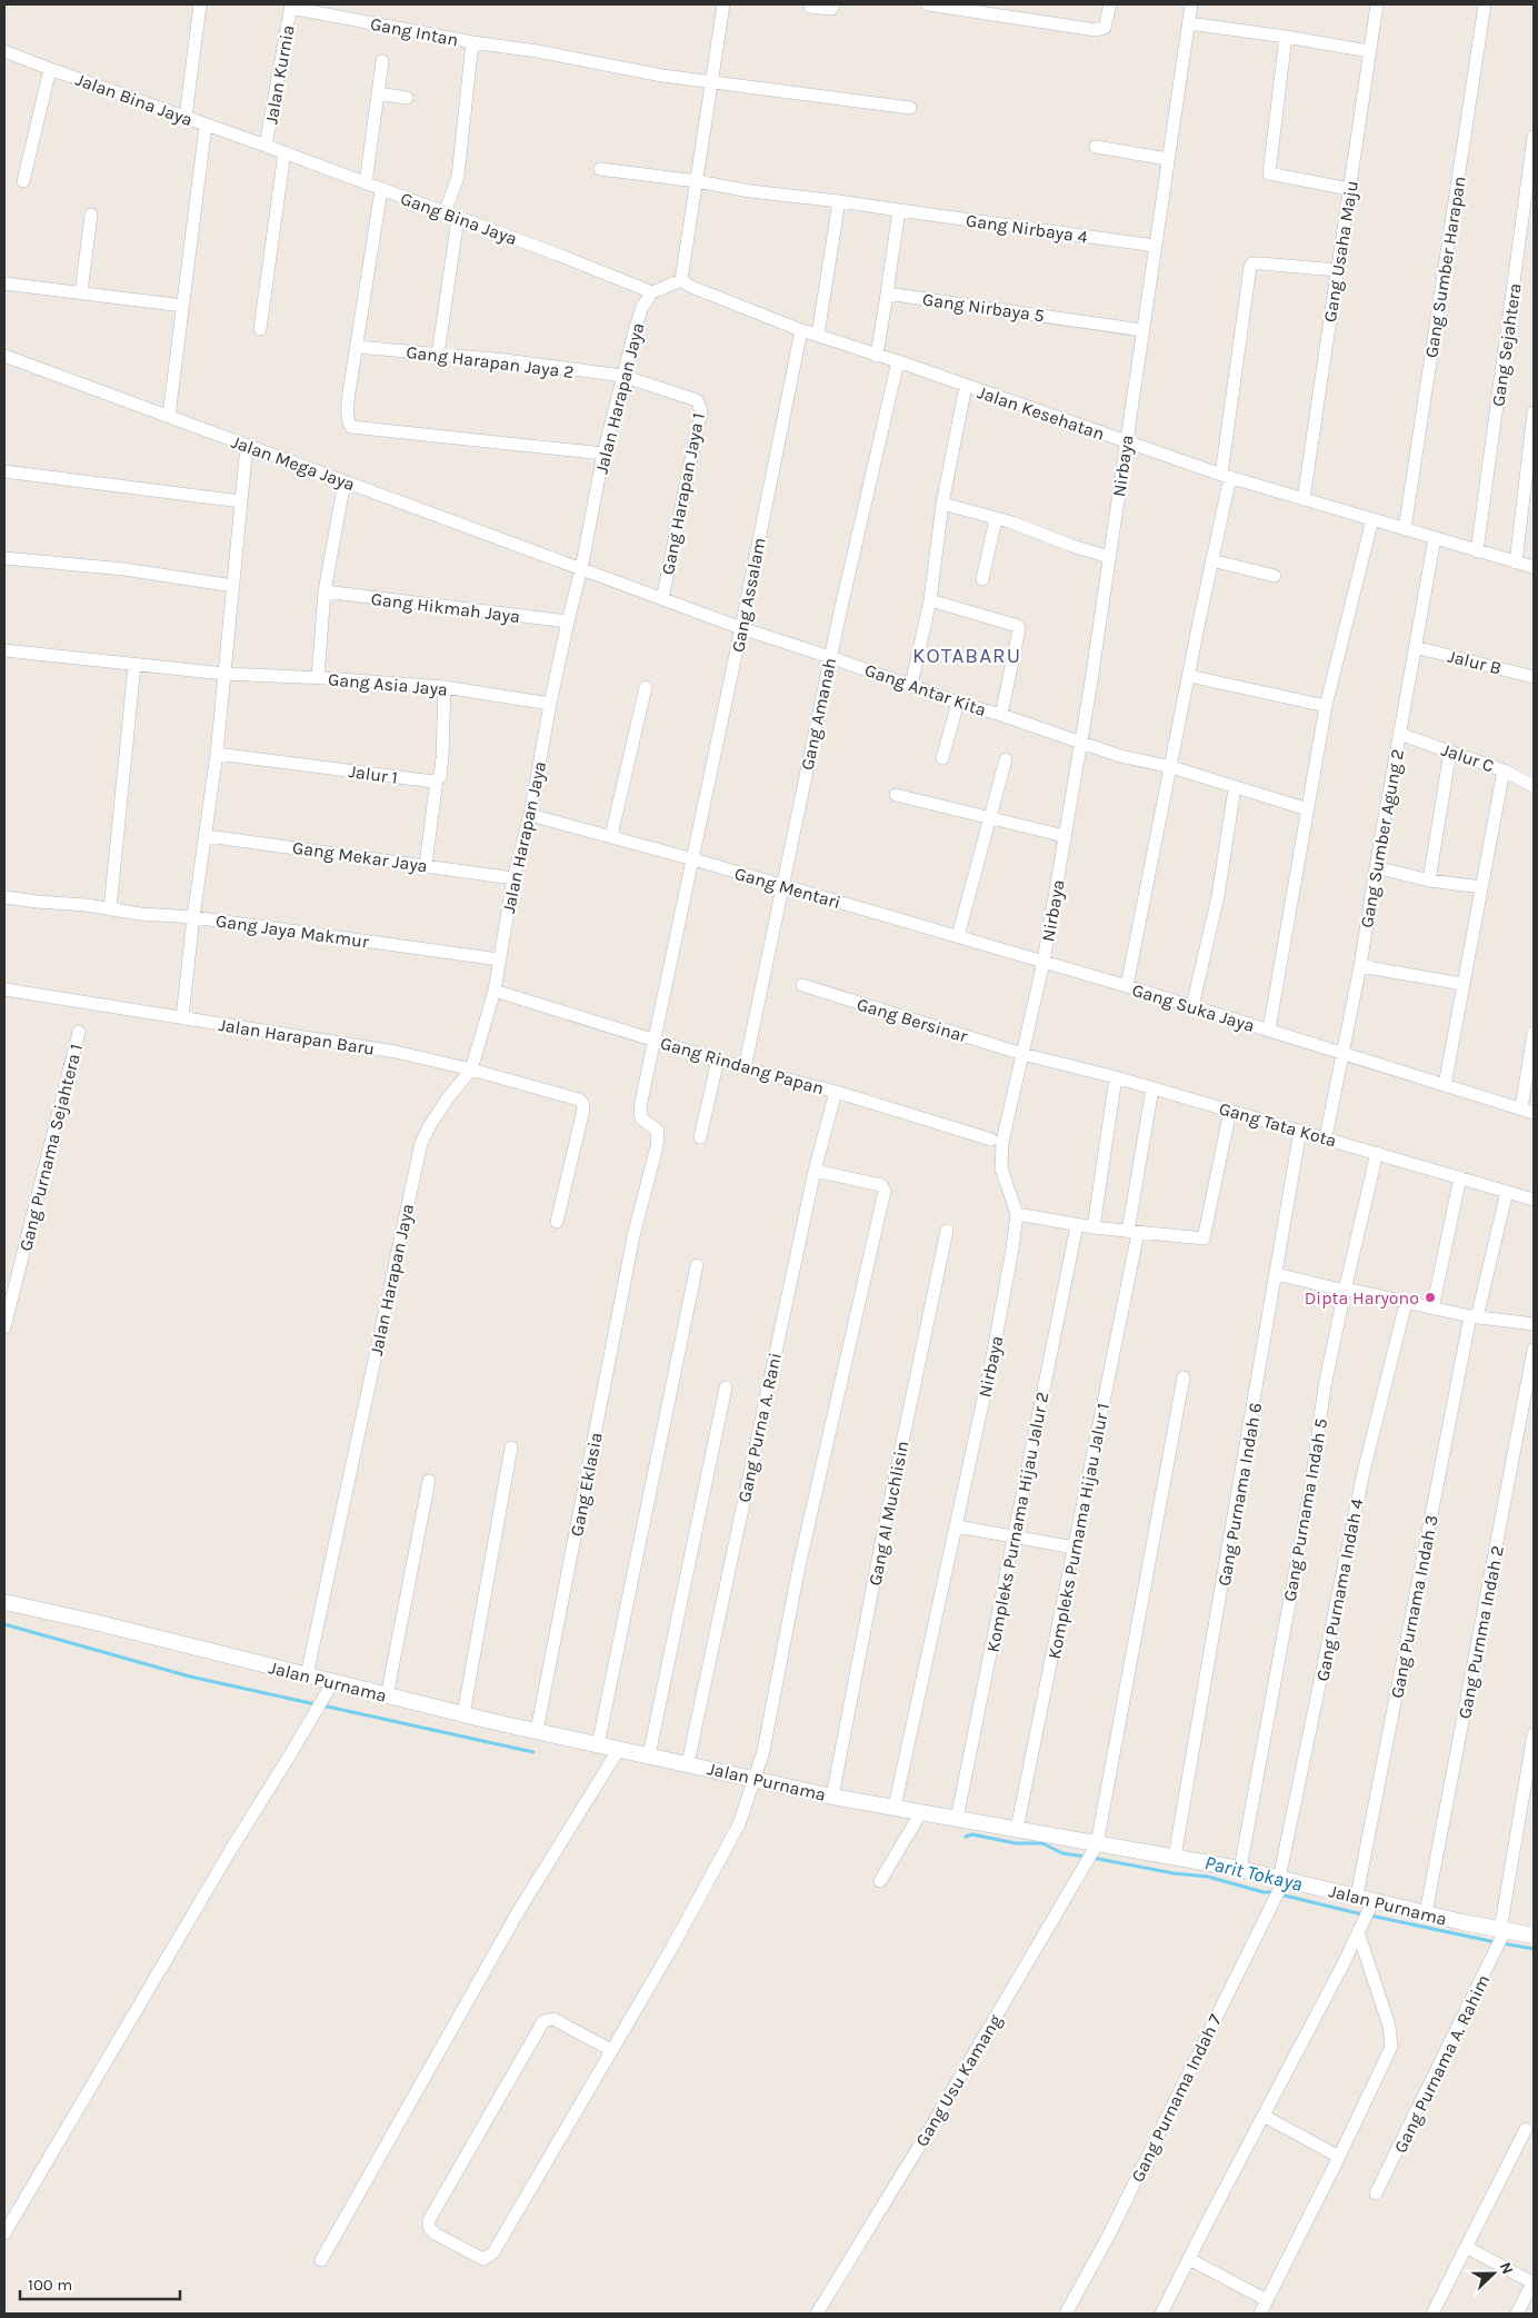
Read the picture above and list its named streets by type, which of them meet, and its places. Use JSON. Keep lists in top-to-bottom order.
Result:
{
  "streets": {
    "street": [
      "Gang Intan",
      "Jalan Kurnia",
      "Jalan Bina Jaya",
      "Gang Bina Jaya",
      "Gang Nirbaya 4",
      "Gang Usaha Maju",
      "Gang Sumber Harapan",
      "Gang Nirbaya 5",
      "Gang Sejahtera",
      "Gang Harapan Jaya 2",
      "Jalan Harapan Jaya",
      "Jalan Kesehatan",
      "Jalan Mega Jaya",
      "Nirbaya",
      "Gang Harapan Jaya 1",
      "Gang Assalam",
      "Gang Hikmah Jaya",
      "Jalur B",
      "Gang Asia Jaya",
      "Gang Antar Kita",
      "Gang Amanah",
      "Jalur C",
      "Jalur 1",
      "Gang Sumber Agung 2",
      "Gang Mekar Jaya",
      "Gang Mentari",
      "Gang Jaya Makmur",
      "Gang Suka Jaya",
      "Gang Bersinar",
      "Jalan Harapan Baru",
      "Gang Rindang Papan",
      "Gang Tata Kota",
      "Gang Purnama Sejahtera 1",
      "Gang Purna A. Rani",
      "Gang Eklasia",
      "Gang Purnama Indah 6",
      "Gang Purnama Indah 5",
      "Gang Al Muchlisin",
      "Kompleks Purnama Hijau Jalur 2",
      "Kompleks Purnama Hijau Jalur 1",
      "Gang Purnama Indah 4",
      "Gang Purnama Indah 3",
      "Gang Purnma Indah 2",
      "Jalan Purnama",
      "Gang Purnama A. Rahim",
      "Gang Usu Kamang",
      "Gang Purnama Indah 7"
    ]
  },
  "crossings": [
    ["Gang Intan", "Jalan Kurnia"],
    ["Jalan Kurnia", "Jalan Bina Jaya"],
    ["Jalan Kurnia", "Gang Bina Jaya"],
    ["Jalan Bina Jaya", "Gang Bina Jaya"],
    ["Gang Bina Jaya", "Jalan Harapan Jaya"],
    ["Gang Nirbaya 4", "Nirbaya"],
    ["Gang Usaha Maju", "Jalan Kesehatan"],
    ["Gang Sumber Harapan", "Jalan Kesehatan"],
    ["Gang Nirbaya 5", "Nirbaya"],
    ["Gang Sejahtera", "Jalan Kesehatan"],
    ["Gang Harapan Jaya 2", "Jalan Harapan Jaya"],
    ["Gang Harapan Jaya 2", "Gang Harapan Jaya 1"],
    ["Jalan Harapan Jaya", "Jalan Mega Jaya"],
    ["Jalan Harapan Jaya", "Gang Harapan Jaya 1"],
    ["Jalan Harapan Jaya", "Gang Hikmah Jaya"],
    ["Jalan Harapan Jaya", "Gang Asia Jaya"],
    ["Jalan Harapan Jaya", "Gang Antar Kita"],
    ["Jalan Harapan Jaya", "Gang Mekar Jaya"],
    ["Jalan Harapan Jaya", "Gang Mentari"],
    ["Jalan Harapan Jaya", "Gang Jaya Makmur"],
    ["Jalan Harapan Jaya", "Jalan Harapan Baru"],
    ["Jalan Harapan Jaya", "Gang Rindang Papan"],
    ["Jalan Harapan Jaya", "Jalan Purnama"],
    ["Jalan Kesehatan", "Nirbaya"],
    ["Jalan Kesehatan", "Gang Assalam"],
    ["Jalan Kesehatan", "Gang Amanah"],
    ["Jalan Kesehatan", "Gang Sumber Agung 2"],
    ["Jalan Mega Jaya", "Gang Antar Kita"],
    ["Nirbaya", "Gang Antar Kita"],
    ["Nirbaya", "Gang Mentari"],
    ["Nirbaya", "Gang Suka Jaya"],
    ["Nirbaya", "Gang Bersinar"],
    ["Nirbaya", "Gang Rindang Papan"],
    ["Nirbaya", "Gang Tata Kota"],
    ["Nirbaya", "Jalan Purnama"],
    ["Gang Harapan Jaya 1", "Gang Antar Kita"],
    ["Gang Assalam", "Gang Antar Kita"],
    ["Gang Assalam", "Gang Mentari"],
    ["Gang Assalam", "Gang Rindang Papan"],
    ["Gang Assalam", "Gang Eklasia"],
    ["Jalur B", "Gang Sumber Agung 2"],
    ["Gang Antar Kita", "Gang Amanah"],
    ["Gang Amanah", "Gang Mentari"],
    ["Gang Amanah", "Gang Rindang Papan"],
    ["Jalur C", "Gang Sumber Agung 2"],
    ["Gang Sumber Agung 2", "Gang Suka Jaya"],
    ["Gang Sumber Agung 2", "Gang Tata Kota"],
    ["Gang Mentari", "Gang Suka Jaya"],
    ["Gang Bersinar", "Gang Tata Kota"],
    ["Gang Rindang Papan", "Gang Purna A. Rani"],
    ["Gang Rindang Papan", "Gang Eklasia"],
    ["Gang Tata Kota", "Gang Purnama Indah 6"],
    ["Gang Tata Kota", "Gang Purnama Indah 5"],
    ["Gang Tata Kota", "Kompleks Purnama Hijau Jalur 1"],
    ["Gang Tata Kota", "Gang Purnama Indah 3"],
    ["Gang Purna A. Rani", "Jalan Purnama"],
    ["Gang Eklasia", "Jalan Purnama"],
    ["Gang Purnama Indah 6", "Jalan Purnama"],
    ["Gang Purnama Indah 5", "Jalan Purnama"],
    ["Gang Al Muchlisin", "Jalan Purnama"],
    ["Kompleks Purnama Hijau Jalur 2", "Jalan Purnama"],
    ["Kompleks Purnama Hijau Jalur 1", "Jalan Purnama"],
    ["Gang Purnama Indah 4", "Jalan Purnama"],
    ["Gang Purnama Indah 4", "Gang Purnama Indah 7"],
    ["Gang Purnama Indah 3", "Jalan Purnama"],
    ["Gang Purnma Indah 2", "Jalan Purnama"],
    ["Jalan Purnama", "Gang Purnama A. Rahim"],
    ["Jalan Purnama", "Gang Usu Kamang"],
    ["Jalan Purnama", "Gang Purnama Indah 7"]
  ],
  "districts": ["KOTABARU"],
  "water": ["Parit Tokaya"],
  "places": ["Dipta Haryono"],
  "scale_bar": "100 m",
  "north": "right"
}
